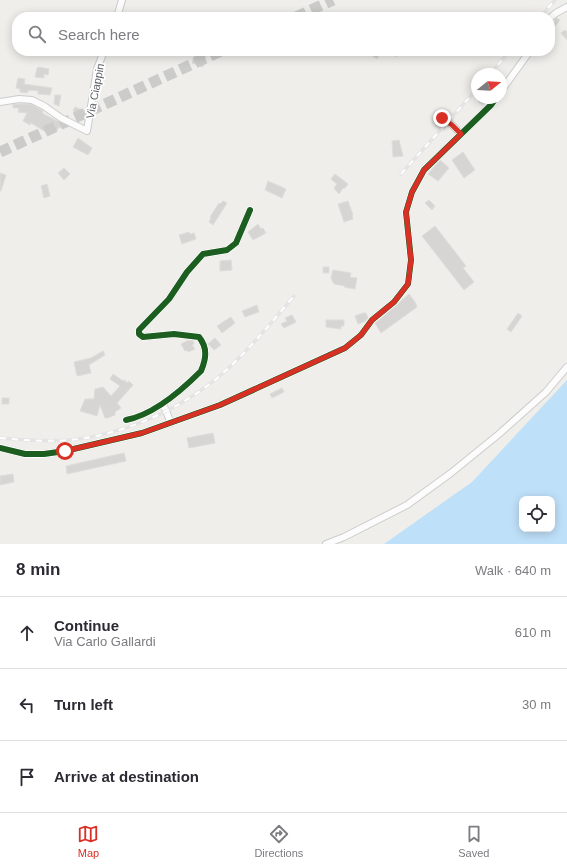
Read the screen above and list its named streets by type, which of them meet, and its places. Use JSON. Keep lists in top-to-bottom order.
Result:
{
  "streets": {
    "street": ["Via Ciappin"]
  },
  "north": "right",
  "page": {
    "search": "Search here",
    "heading": ["8 min", "Walk · 640 m"],
    "list": [
      ["Continue", "Via Carlo Gallardi", "610 m"],
      ["Turn left", "30 m"],
      "Arrive at destination"
    ],
    "nav": ["Map", "Directions", "Saved"]
  }
}
